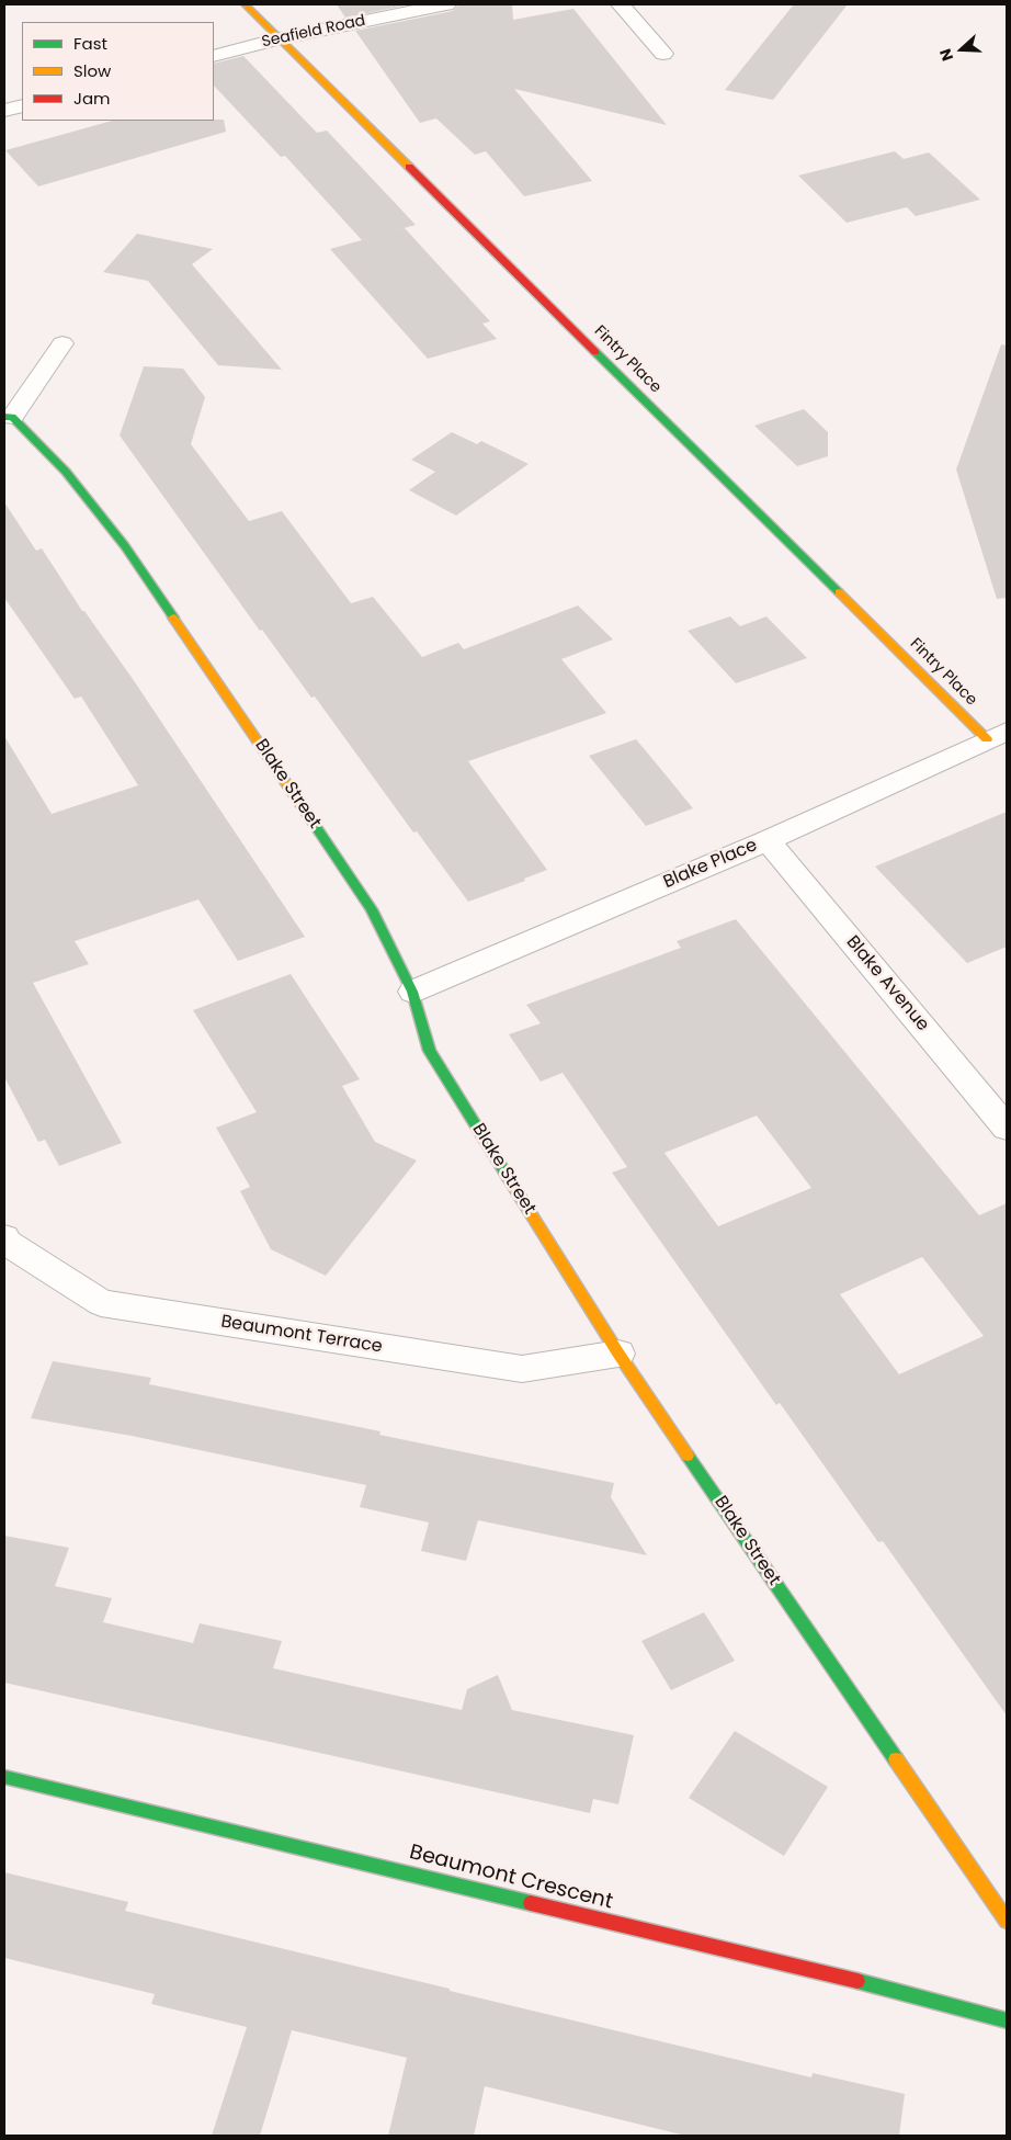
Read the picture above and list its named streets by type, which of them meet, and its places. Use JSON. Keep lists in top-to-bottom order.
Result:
{
  "streets": {
    "street": [
      "Seafield Road",
      "Fintry Place",
      "Blake Street",
      "Blake Place",
      "Blake Avenue",
      "Beaumont Terrace",
      "Beaumont Crescent"
    ]
  },
  "crossings": [
    ["Seafield Road", "Fintry Place"],
    ["Fintry Place", "Blake Place"],
    ["Blake Street", "Blake Place"],
    ["Blake Street", "Beaumont Terrace"],
    ["Blake Place", "Blake Avenue"]
  ],
  "legend": ["Fast", "Slow", "Jam"],
  "north": "left"
}
